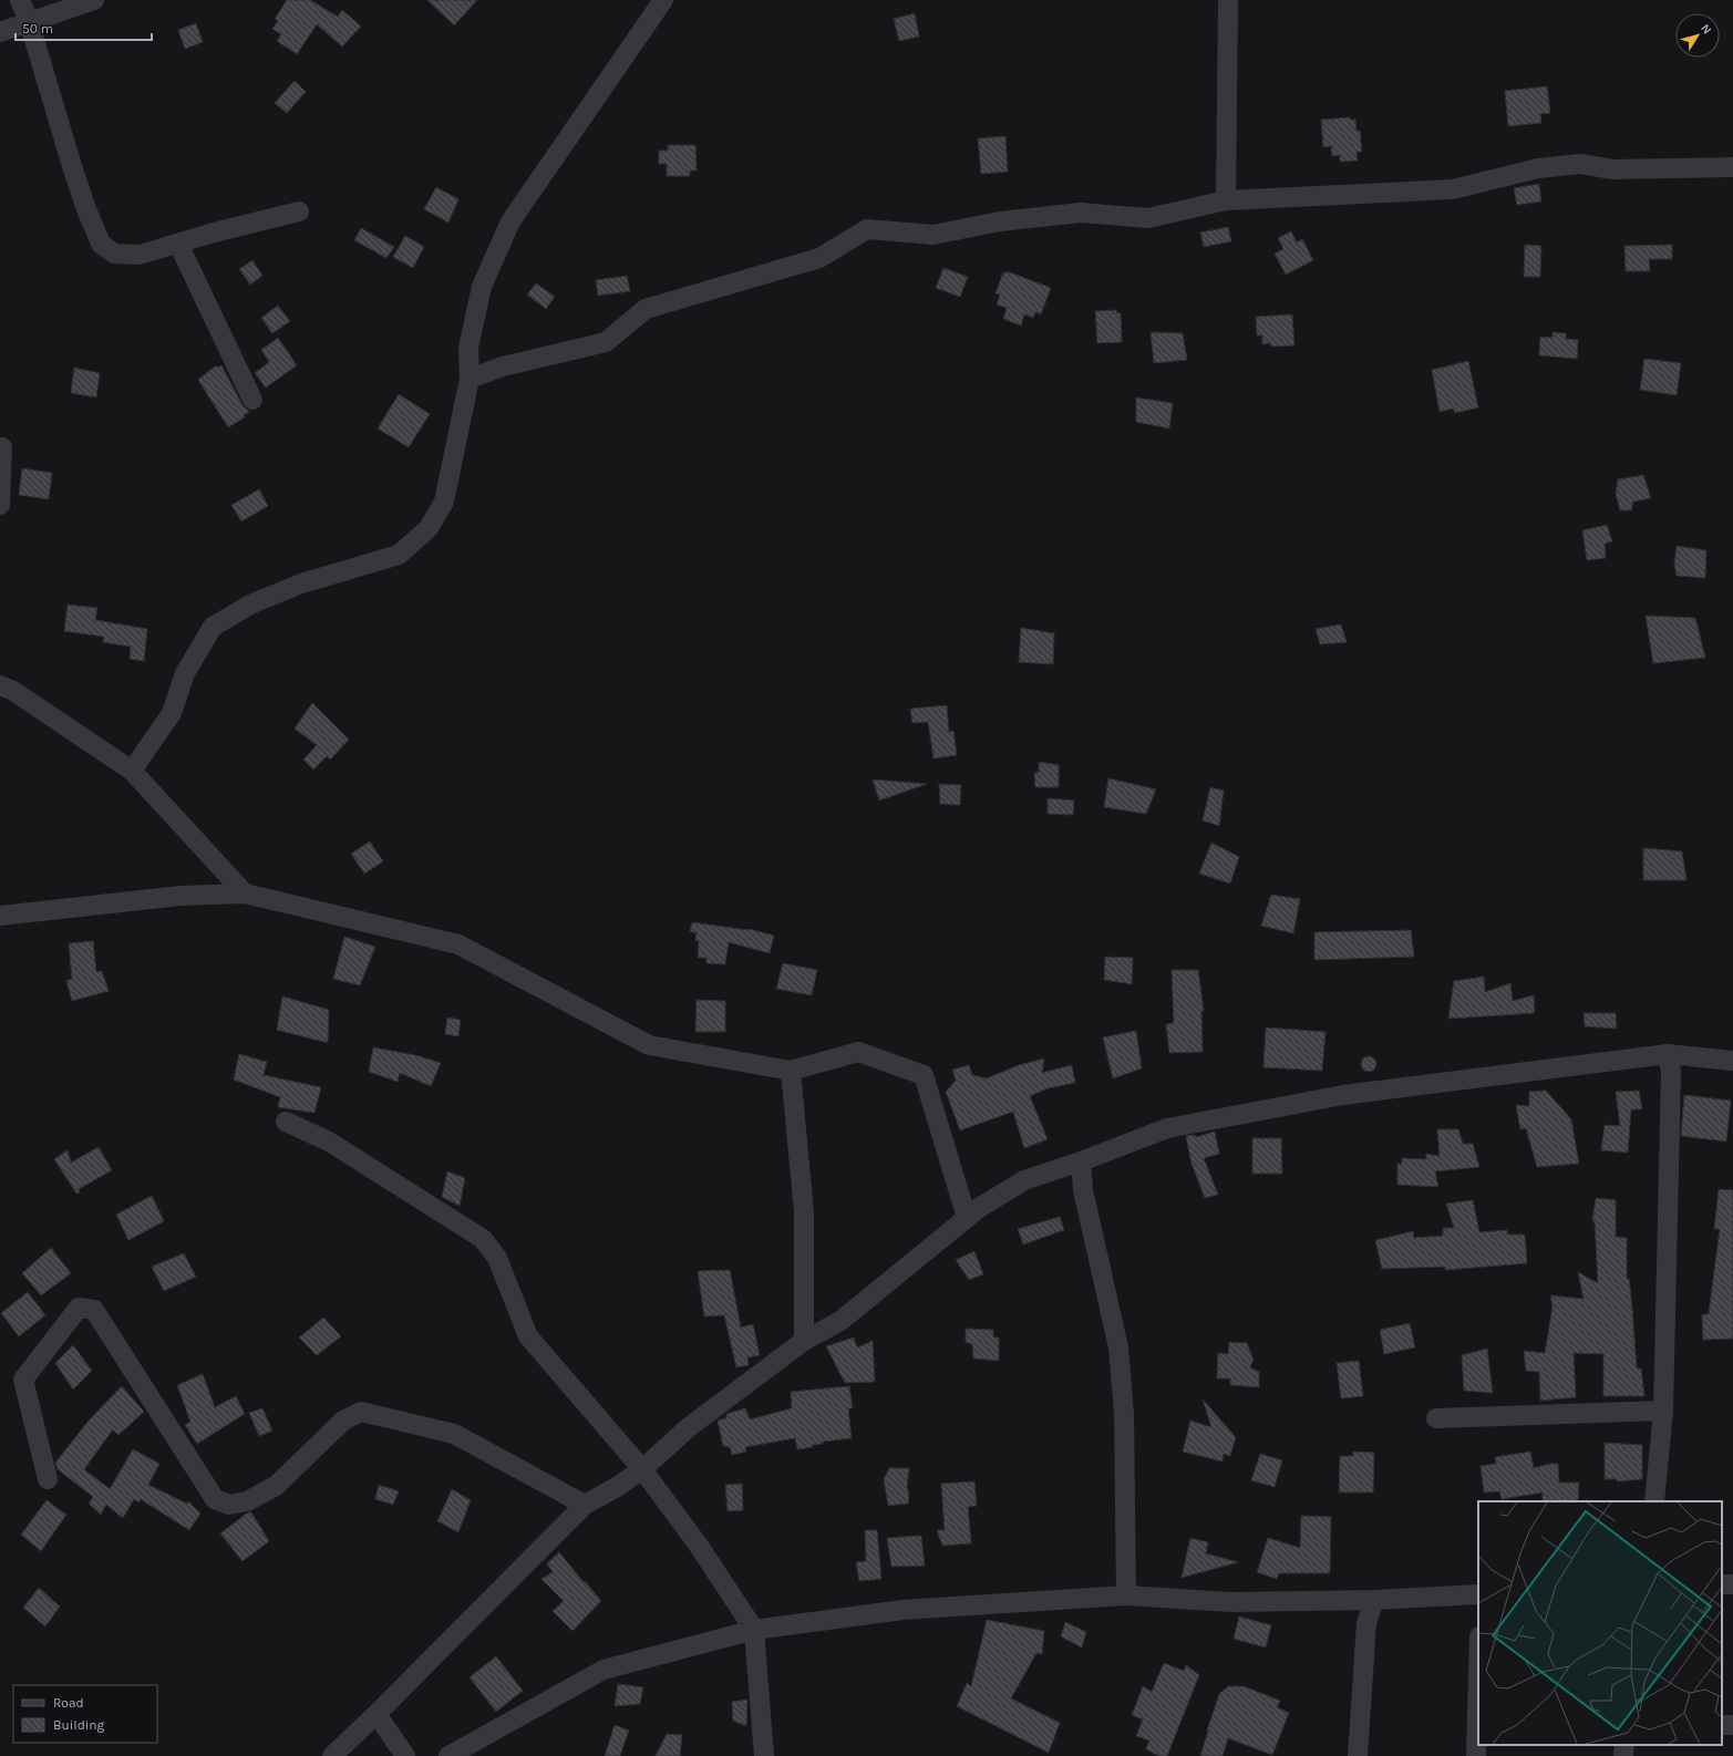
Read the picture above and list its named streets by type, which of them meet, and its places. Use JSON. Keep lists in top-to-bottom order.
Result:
{
  "legend": ["Road", "Building"],
  "scale_bar": "50 m",
  "north": "top right"
}
